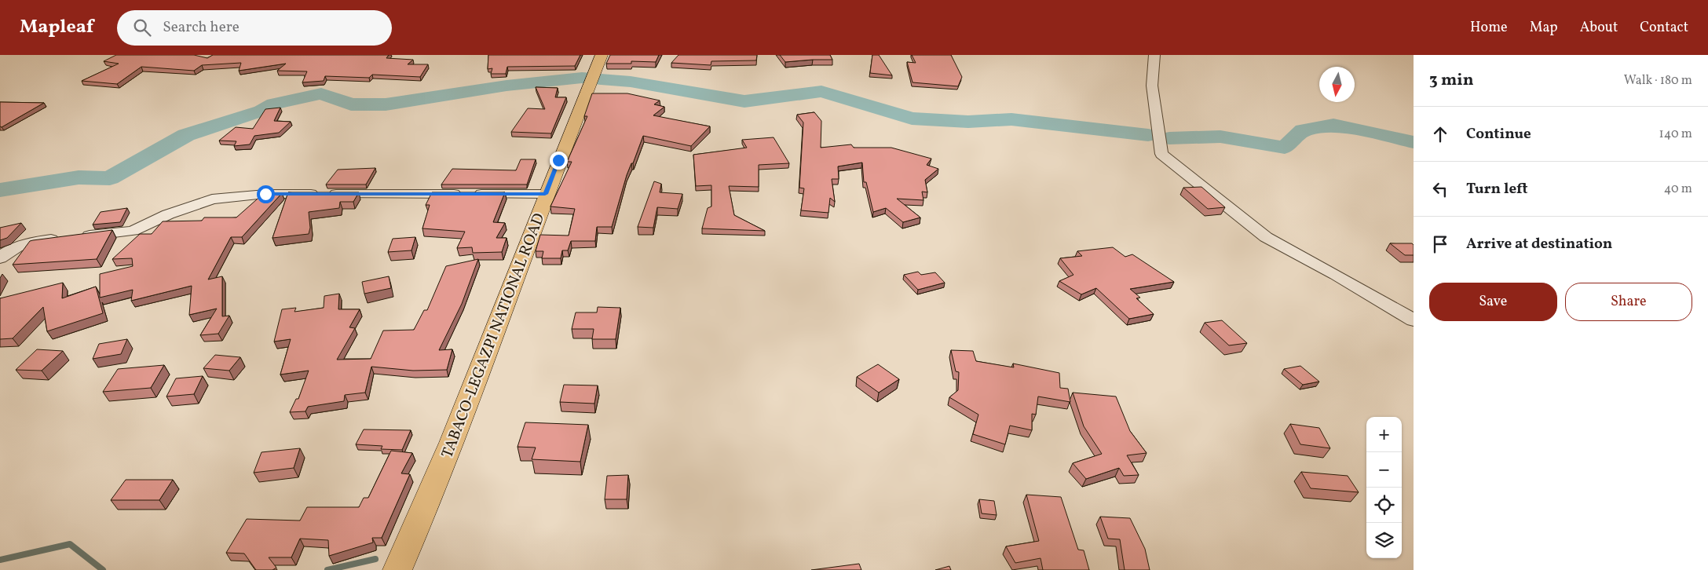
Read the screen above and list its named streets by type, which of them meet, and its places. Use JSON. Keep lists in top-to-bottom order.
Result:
{
  "streets": {
    "main road": ["TABACO-LEGAZPI NATIONAL ROAD"]
  },
  "north": "bottom",
  "page": {
    "header": "Mapleaf",
    "search": "Search here",
    "nav": [
      "Home",
      "Map",
      "About",
      "Contact"
    ],
    "heading": ["3 min", "Walk · 180 m"],
    "list": [
      ["Continue", "140 m"],
      ["Turn left", "40 m"],
      "Arrive at destination"
    ],
    "buttons": ["Save", "Share"],
    "map_buttons": ["+", "−"]
  }
}
